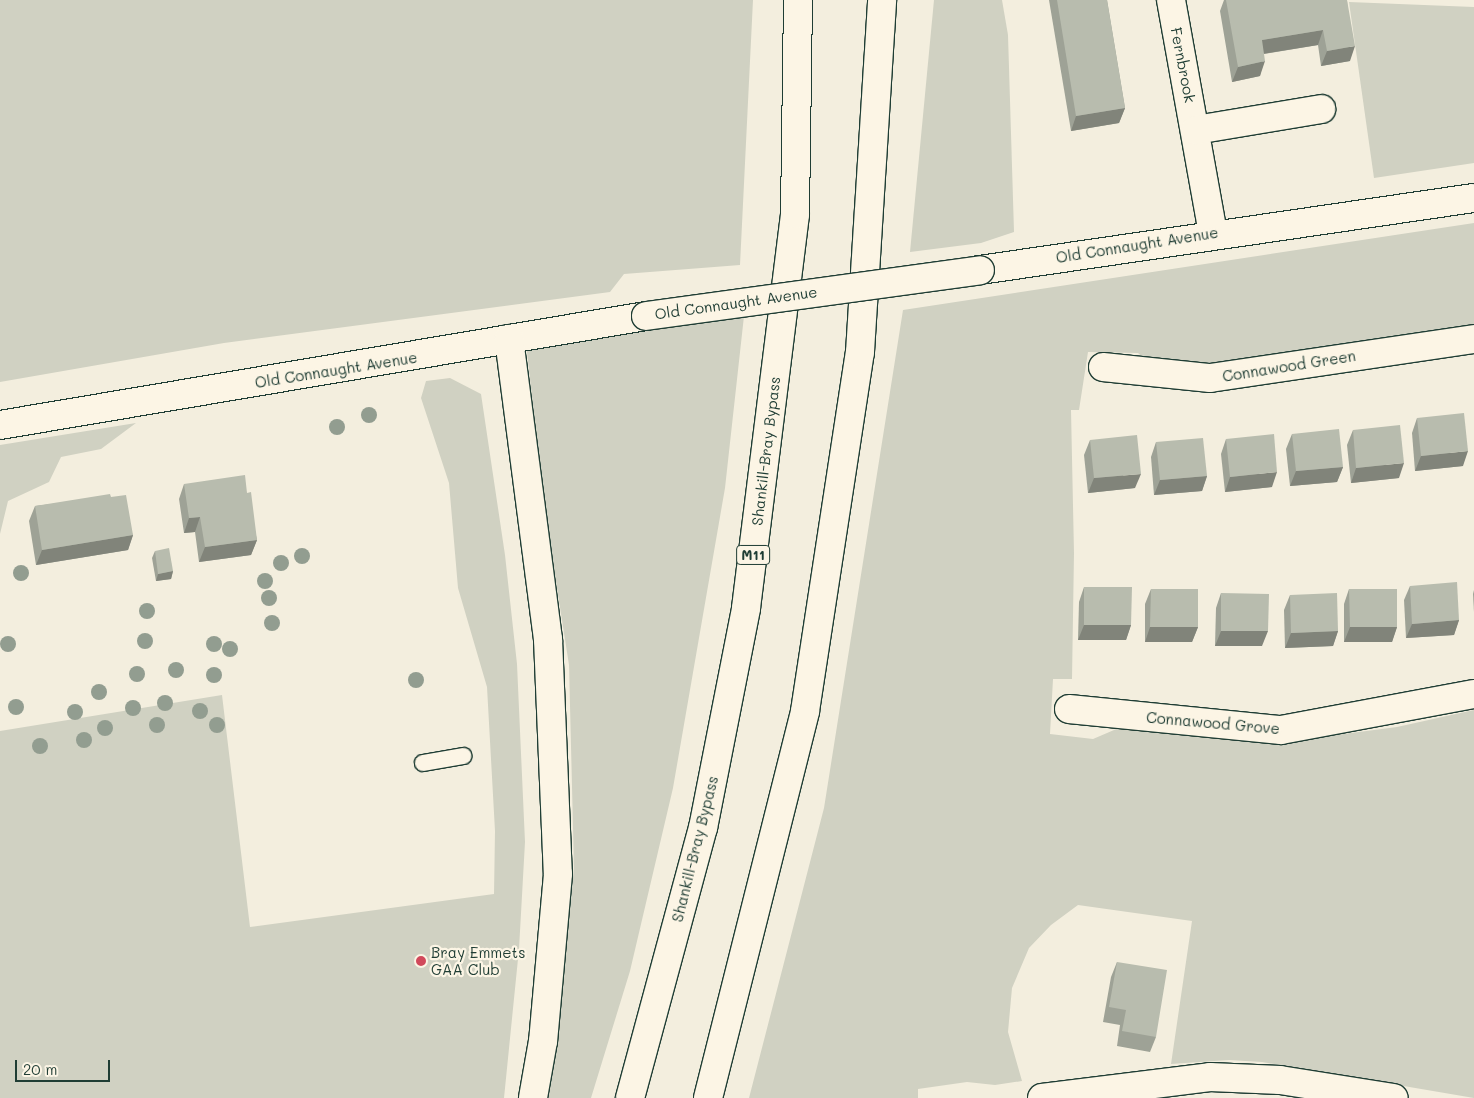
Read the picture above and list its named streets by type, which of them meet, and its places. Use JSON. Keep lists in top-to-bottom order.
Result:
{
  "streets": {
    "main road": [
      "Fernbrook",
      "Old Connaught Avenue",
      "Connawood Green",
      "Shankill-Bray Bypass",
      "M11",
      "Connawood Grove"
    ]
  },
  "crossings": [
    ["Fernbrook", "Old Connaught Avenue"]
  ],
  "places": ["Bray Emmets GAA Club"],
  "scale_bar": "20 m"
}
